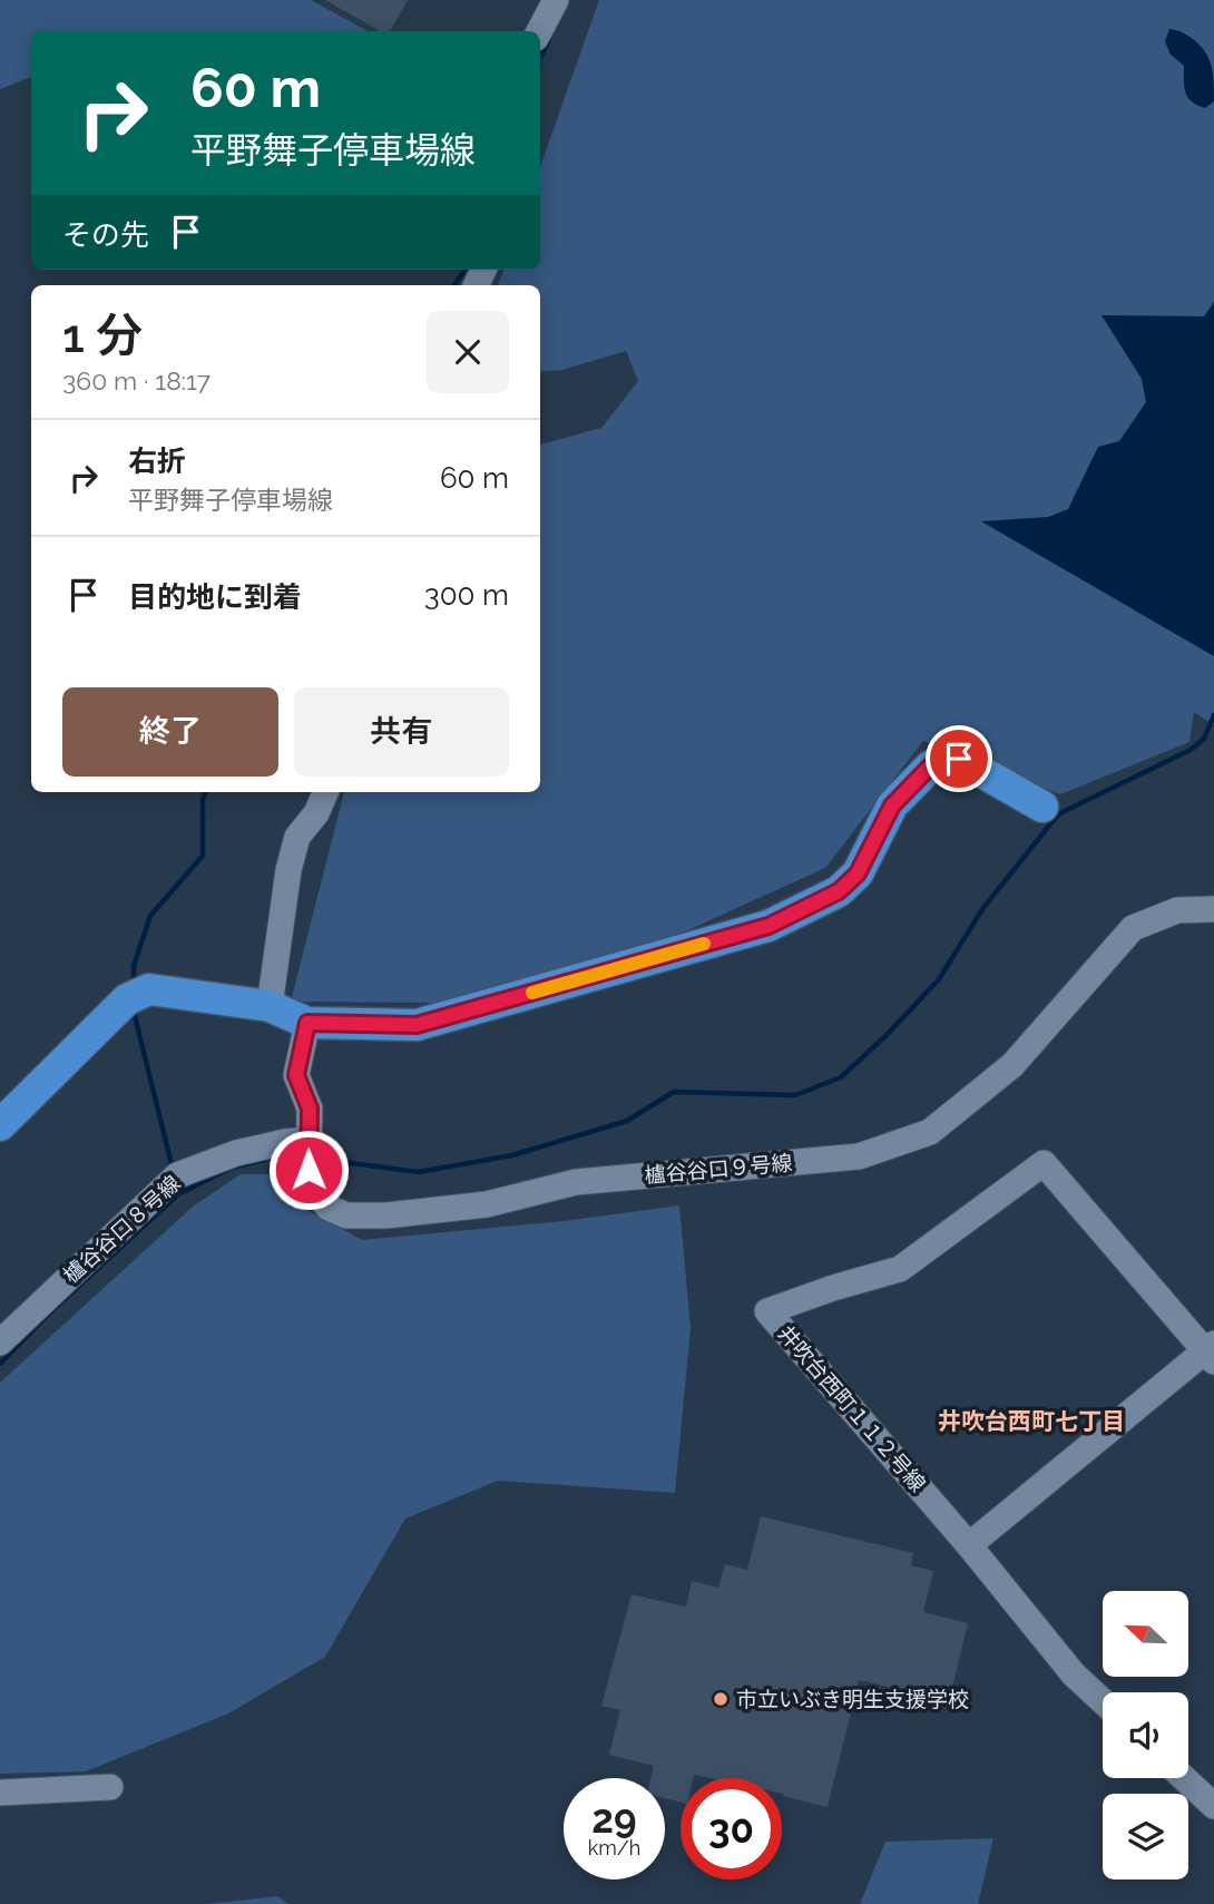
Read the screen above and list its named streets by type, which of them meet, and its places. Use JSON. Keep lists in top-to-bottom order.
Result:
{
  "streets": {
    "street": ["櫨谷谷口９号線", "櫨谷谷口８号線", "井吹台西町１１２号線"]
  },
  "crossings": [
    ["櫨谷谷口９号線", "櫨谷谷口８号線"]
  ],
  "districts": ["井吹台西町七丁目"],
  "places": ["市立いぶき明生支援学校"],
  "north": "top left",
  "page": {
    "turn": ["60 m", "平野舞子停車場線"],
    "then": "その先",
    "heading": ["1 分", "360 m · 18:17"],
    "list": [
      {
        "name": "右折",
        "note": "平野舞子停車場線",
        "value": "60 m"
      },
      {
        "name": "目的地に到着",
        "value": "300 m"
      }
    ],
    "buttons": ["終了", "共有"],
    "speed": "29 km/h",
    "limit": "30"
  }
}
